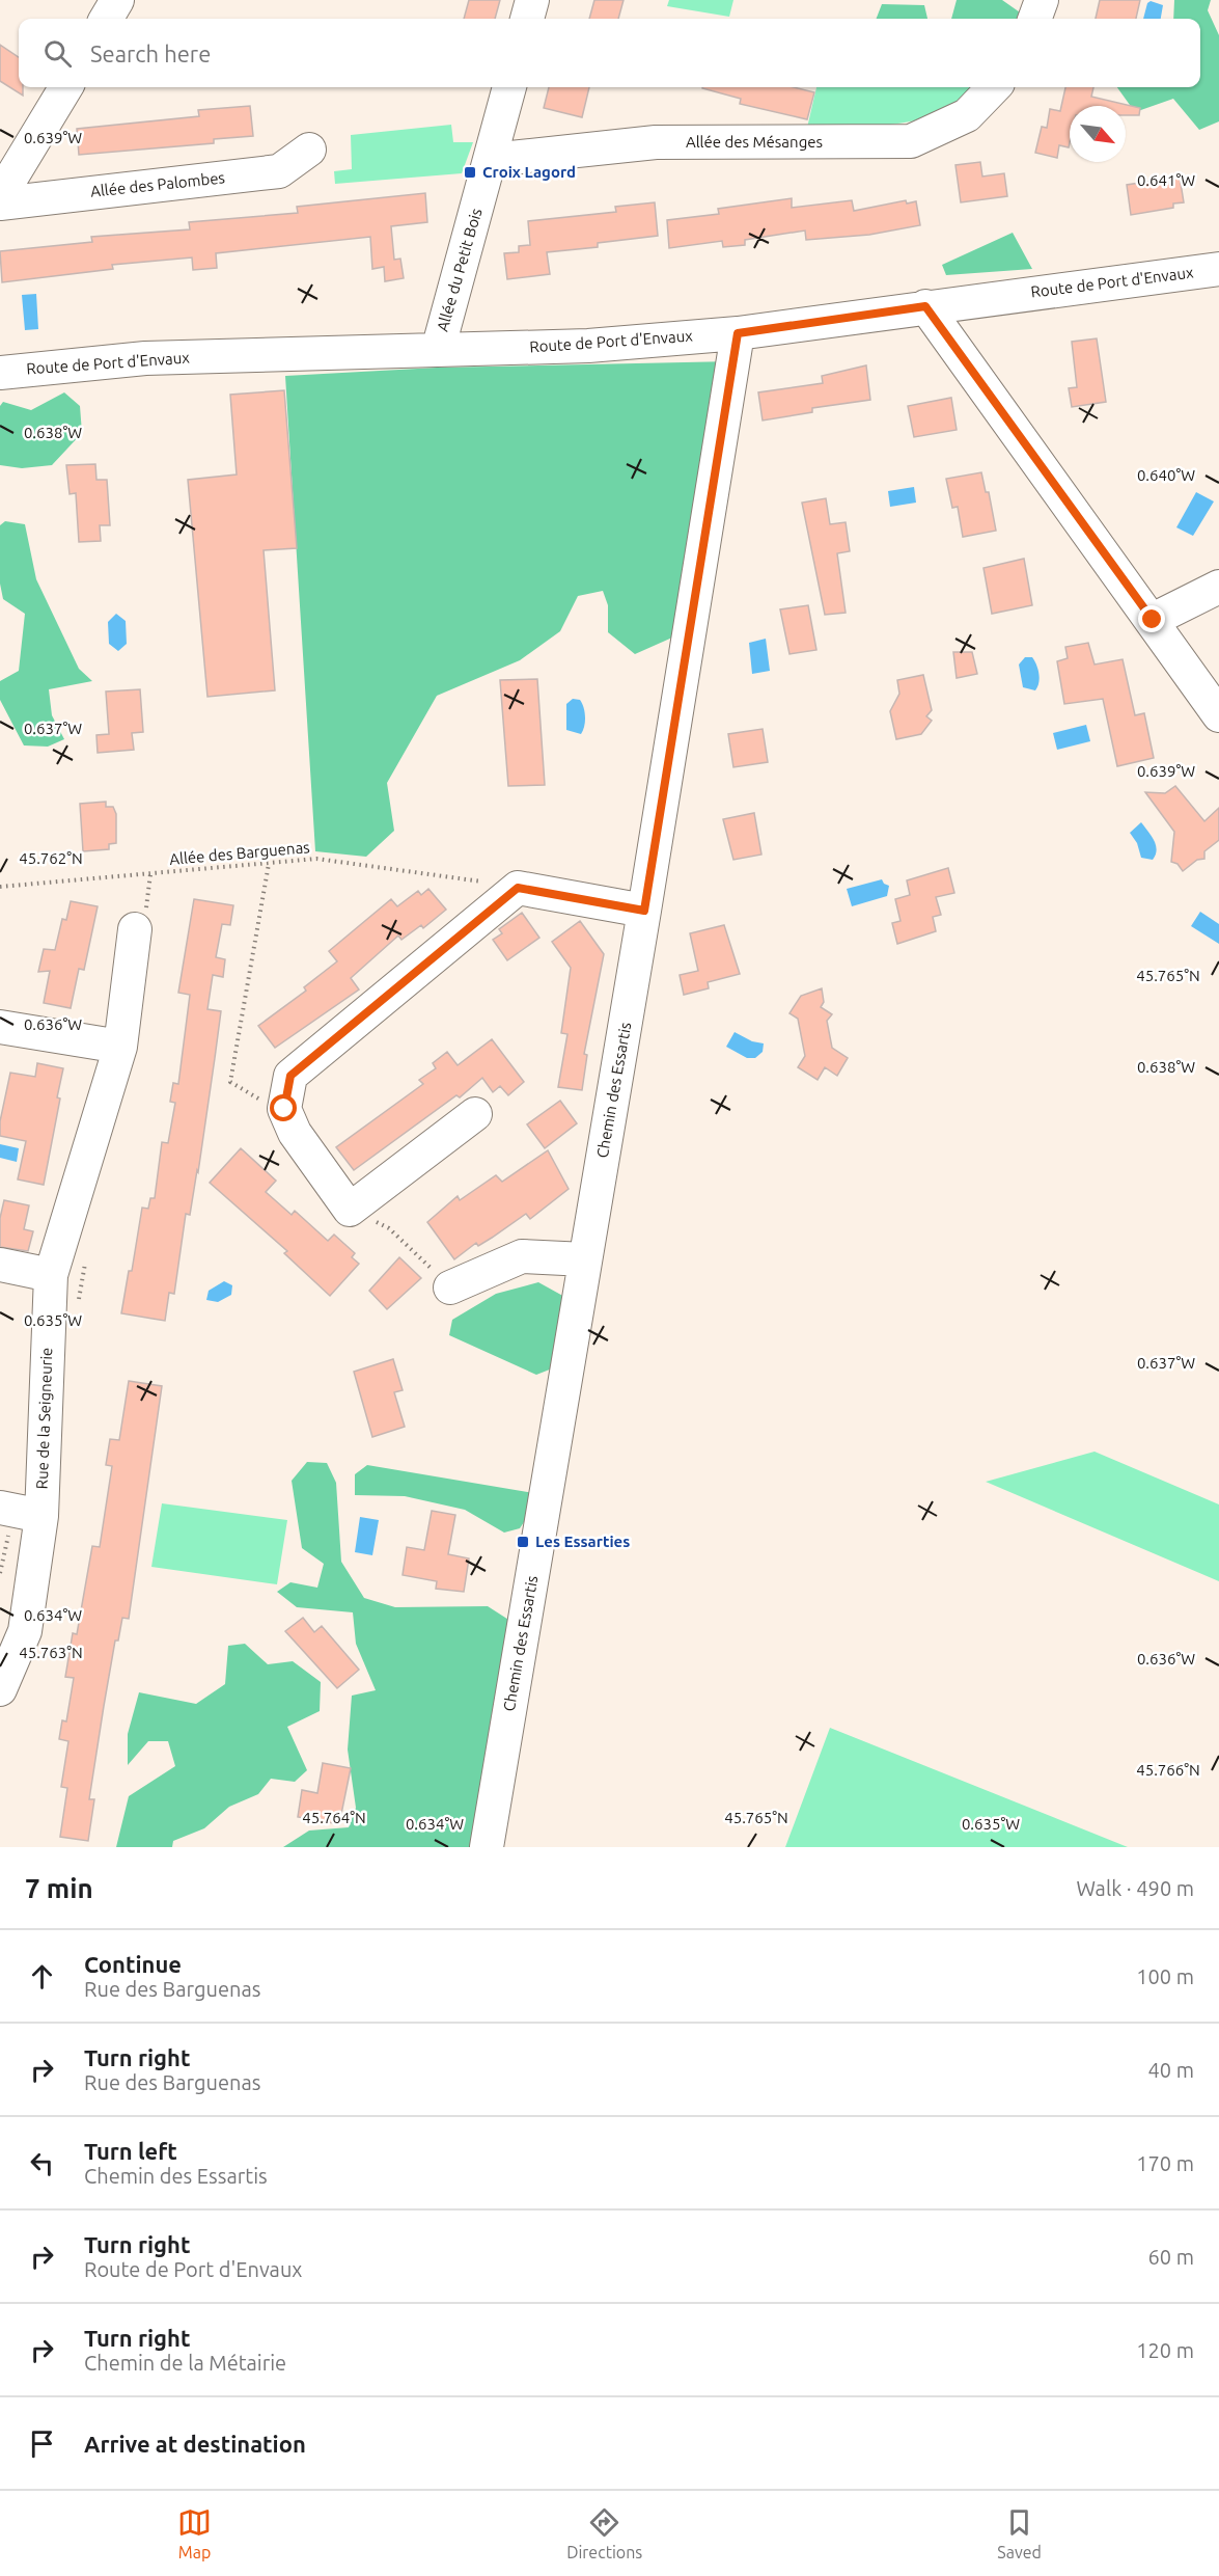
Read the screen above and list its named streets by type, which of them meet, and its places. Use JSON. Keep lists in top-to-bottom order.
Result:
{
  "streets": {
    "street": [
      "Allée des Mésanges",
      "Allée des Palombes",
      "Allée du Petit Bois",
      "Route de Port d'Envaux",
      "Chemin des Essartis",
      "Rue de la Seigneurie"
    ],
    "path": ["Allée des Barguenas"]
  },
  "crossings": [
    ["Allée des Mésanges", "Allée du Petit Bois"],
    ["Allée du Petit Bois", "Route de Port d'Envaux"],
    ["Route de Port d'Envaux", "Chemin des Essartis"]
  ],
  "places": {
    "transit": ["Croix Lagord", "Les Essarties"]
  },
  "north": "bottom right",
  "page": {
    "search": "Search here",
    "heading": ["7 min", "Walk · 490 m"],
    "list": [
      ["Continue", "Rue des Barguenas", "100 m"],
      ["Turn right", "Rue des Barguenas", "40 m"],
      ["Turn left", "Chemin des Essartis", "170 m"],
      ["Turn right", "Route de Port d'Envaux", "60 m"],
      ["Turn right", "Chemin de la Métairie", "120 m"],
      "Arrive at destination"
    ],
    "nav": ["Map", "Directions", "Saved"]
  },
  "coordinates": [
    "0.639°W",
    "0.641°W",
    "0.638°W",
    "0.640°W",
    "0.637°W",
    "45.762°N",
    "45.765°N",
    "0.636°W",
    "0.635°W",
    "0.634°W",
    "45.763°N",
    "45.766°N",
    "45.764°N"
  ]
}
